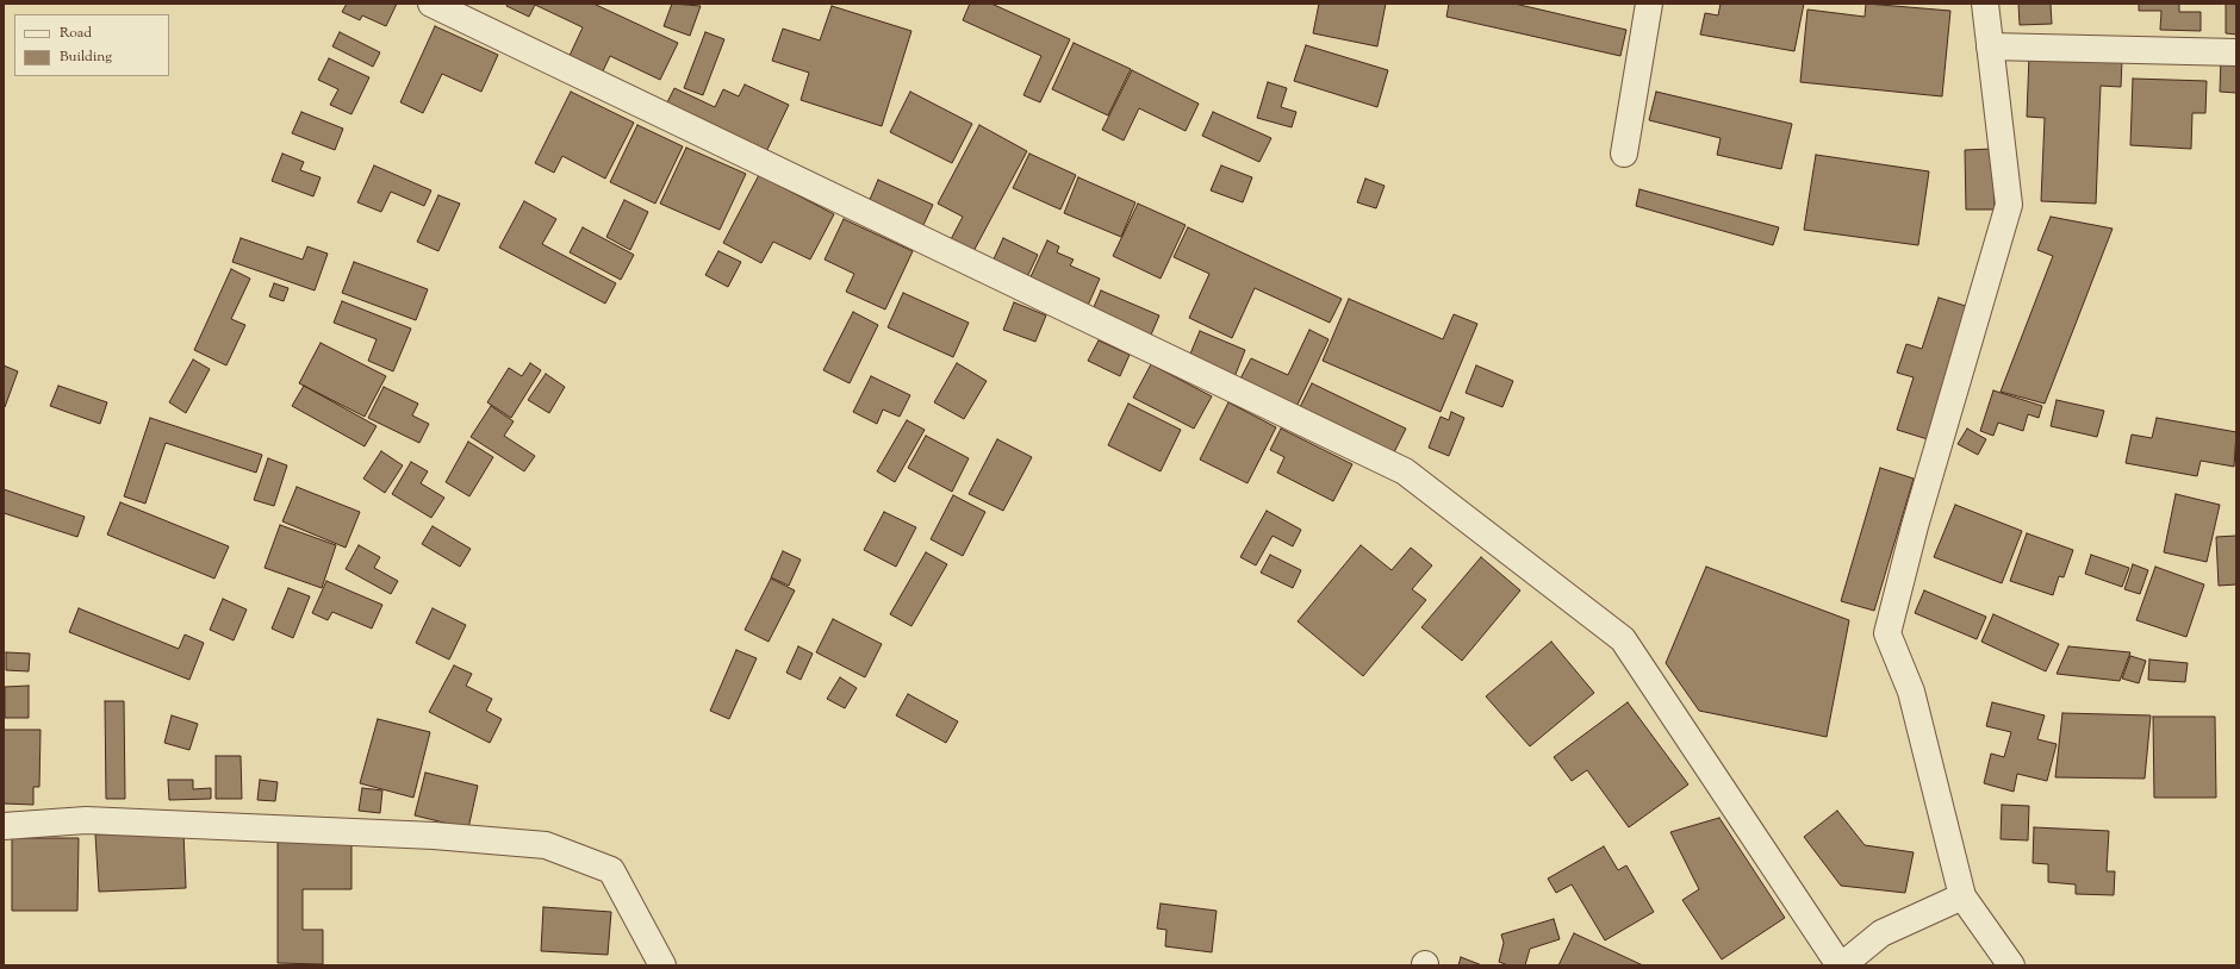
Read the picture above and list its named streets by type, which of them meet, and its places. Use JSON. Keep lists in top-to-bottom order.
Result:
{
  "legend": ["Road", "Building"]
}
